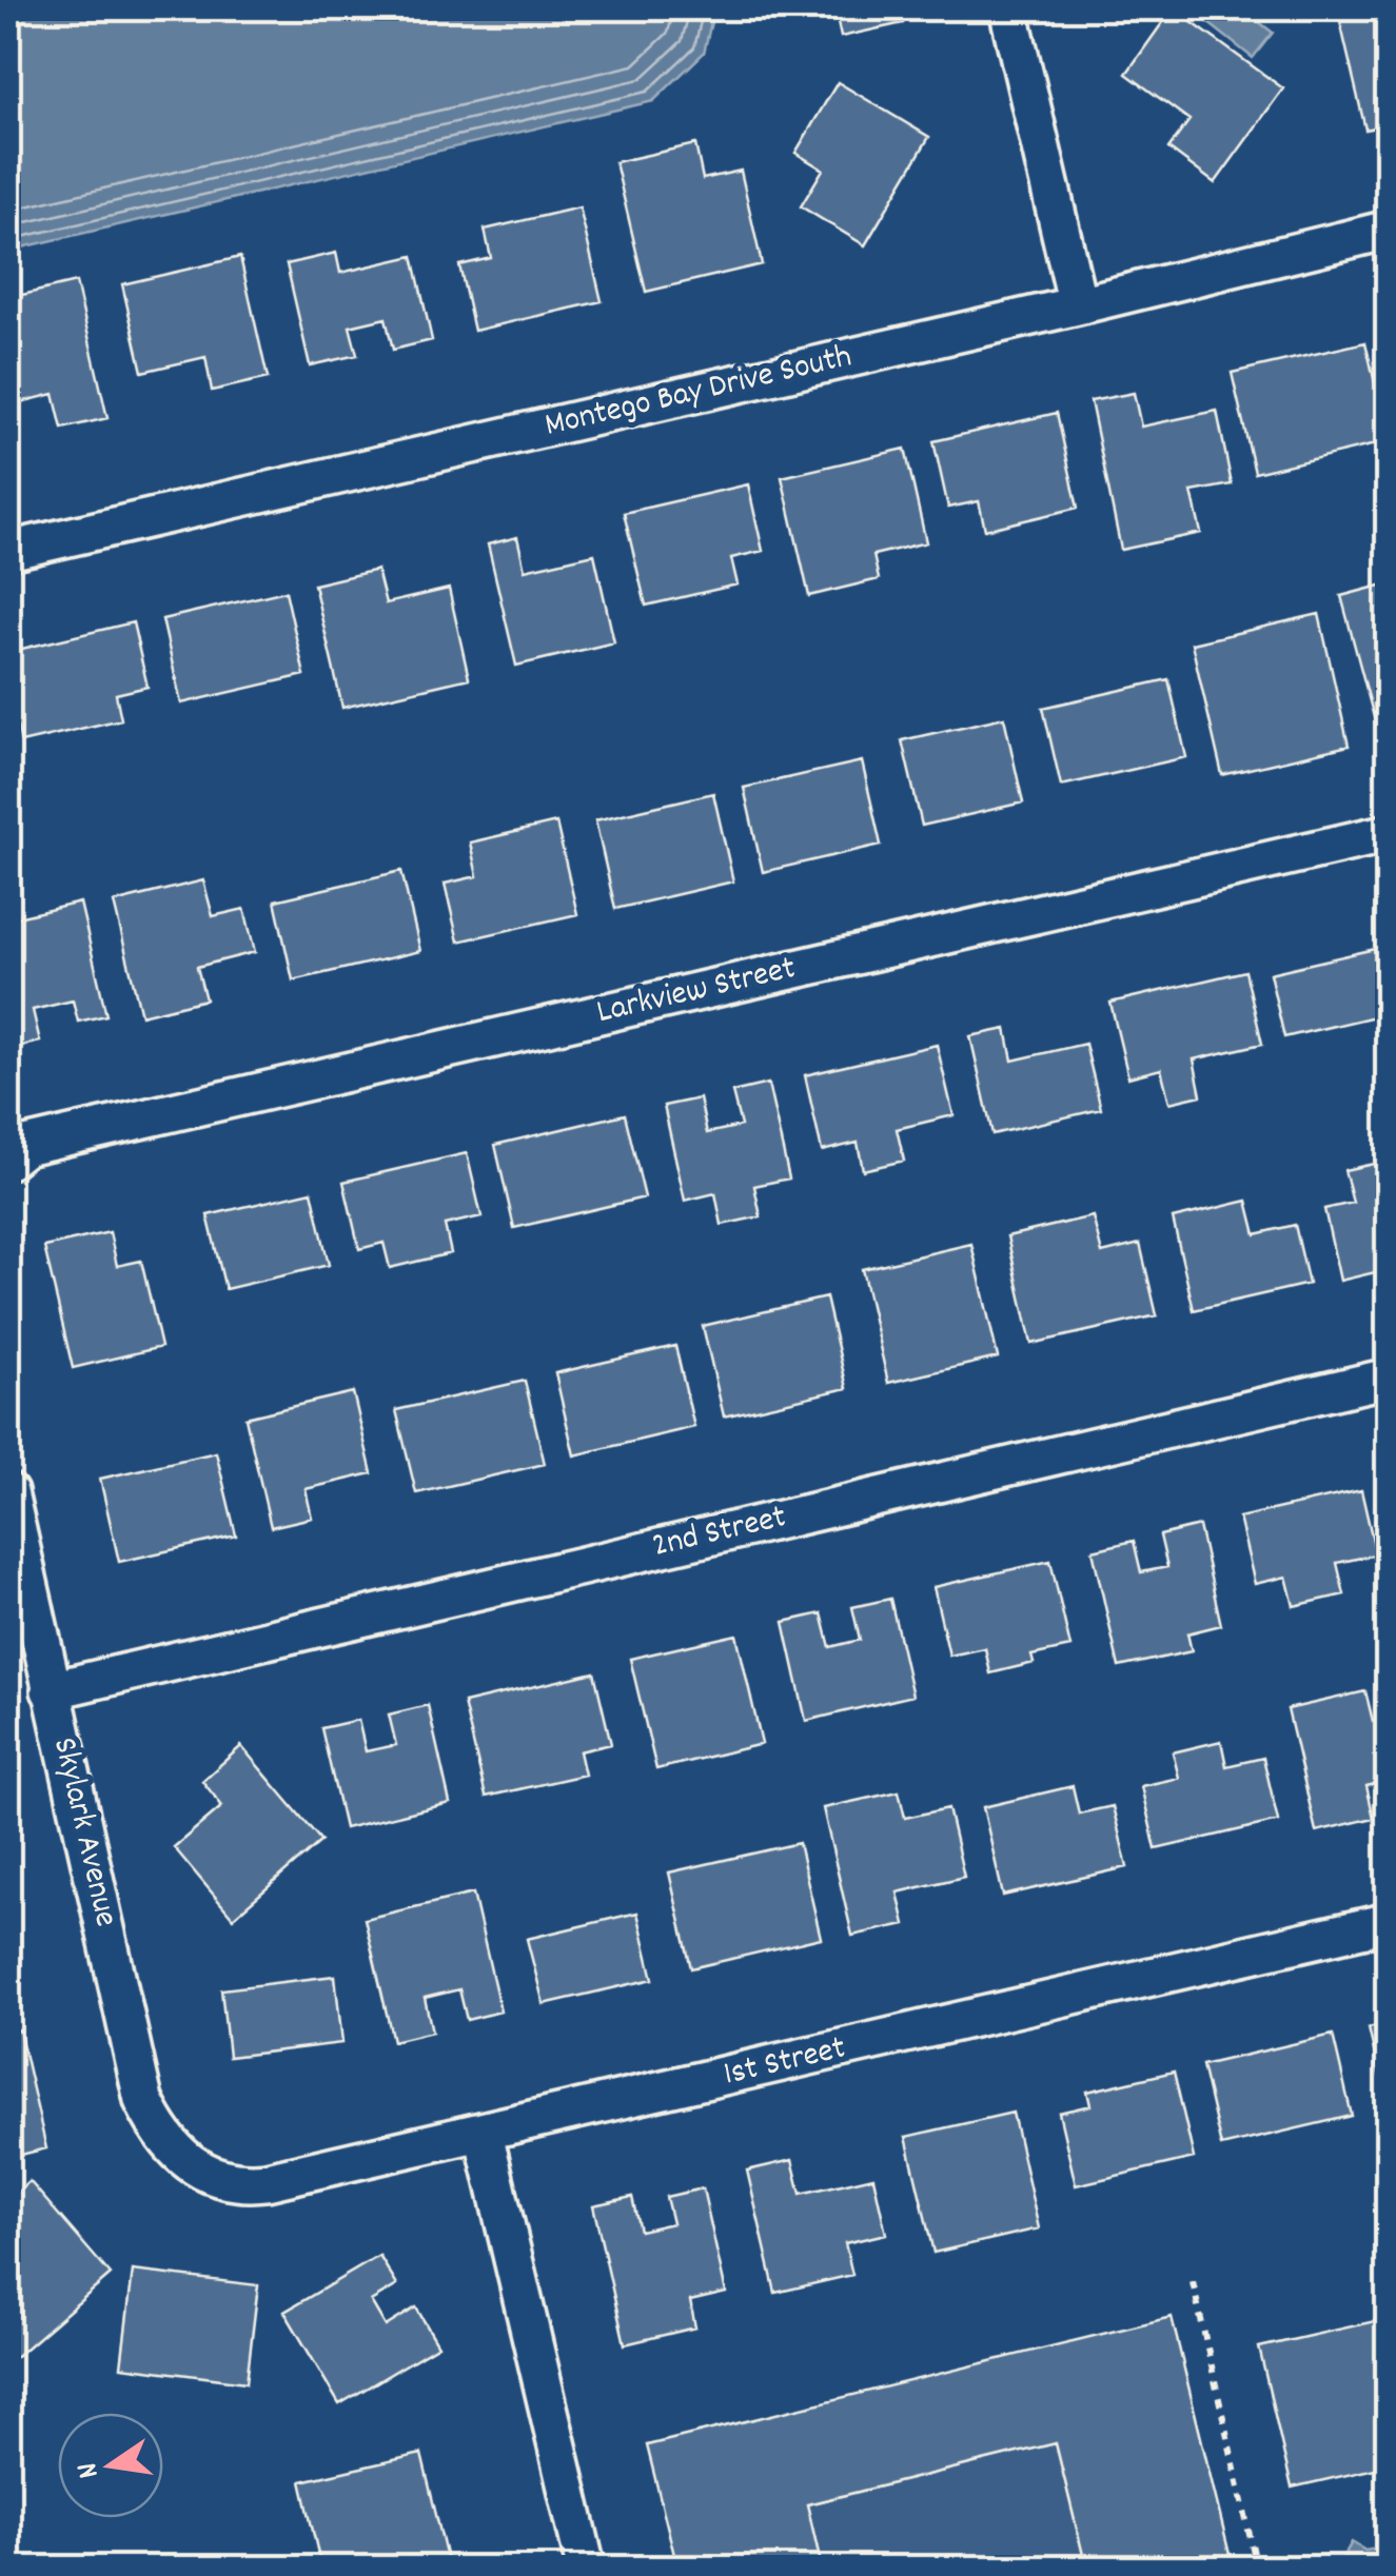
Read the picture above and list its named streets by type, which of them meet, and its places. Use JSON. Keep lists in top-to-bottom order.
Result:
{
  "streets": {
    "street": [
      "Montego Bay Drive South",
      "Larkview Street",
      "2nd Street",
      "Skylark Avenue",
      "1st Street"
    ]
  },
  "crossings": [
    ["2nd Street", "Skylark Avenue"],
    ["Skylark Avenue", "1st Street"]
  ],
  "north": "left"
}
